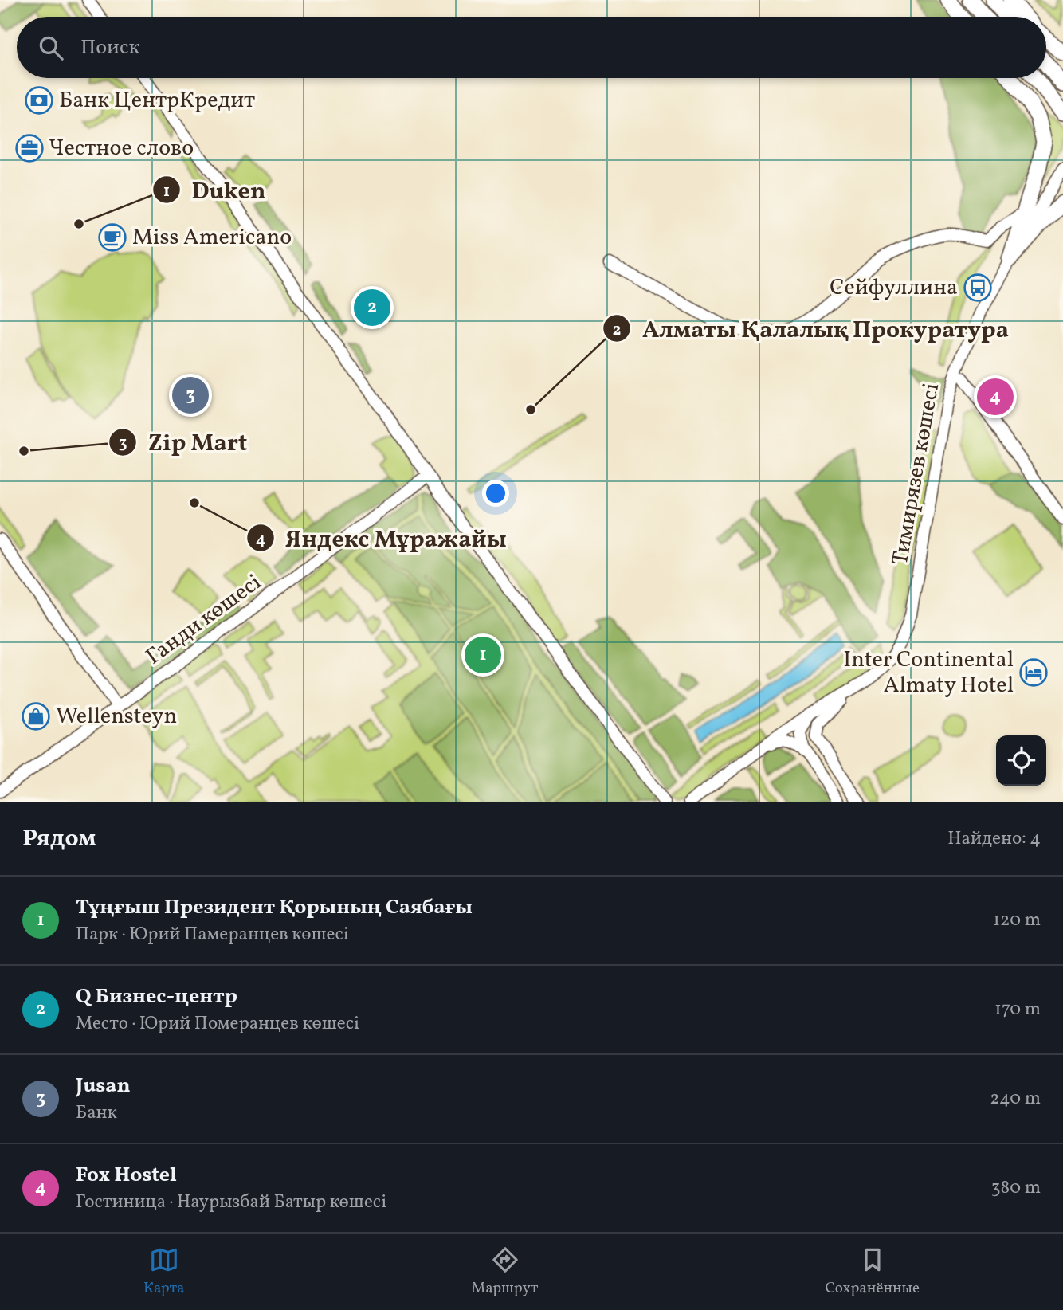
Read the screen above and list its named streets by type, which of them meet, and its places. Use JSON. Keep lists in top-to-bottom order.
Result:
{
  "streets": {
    "street": ["Тимирязев көшесі", "Ганди көшесі"]
  },
  "places": {
    "bank": ["Банк ЦентрКредит"],
    "office": ["Честное слово"],
    "other": [
      "Duken",
      "Алматы Қалалық Прокуратура",
      "Zip Mart",
      "Яндекс Мұражайы"
    ],
    "cafe": ["Miss Americano"],
    "bus stop": ["Сейфуллина"],
    "hotel": ["Inter Continental Almaty Hotel"],
    "shop": ["Wellensteyn"]
  },
  "page": {
    "search": "Поиск",
    "pins": [
      "2",
      "3",
      "4",
      "1"
    ],
    "heading": ["Рядом", "Найдено: 4"],
    "list": [
      {
        "mark": "1",
        "name": "Тұңғыш Президент Қорының Саябағы",
        "note": "Парк · Юрий Памеранцев көшесі",
        "value": "120 m"
      },
      {
        "mark": "2",
        "name": "Q Бизнес-центр",
        "note": "Место · Юрий Померанцев көшесі",
        "value": "170 m"
      },
      {
        "mark": "3",
        "name": "Jusan",
        "note": "Банк",
        "value": "240 m"
      },
      {
        "mark": "4",
        "name": "Fox Hostel",
        "note": "Гостиница · Наурызбай Батыр көшесі",
        "value": "380 m"
      }
    ],
    "nav": ["Карта", "Маршрут", "Сохранённые"]
  }
}
